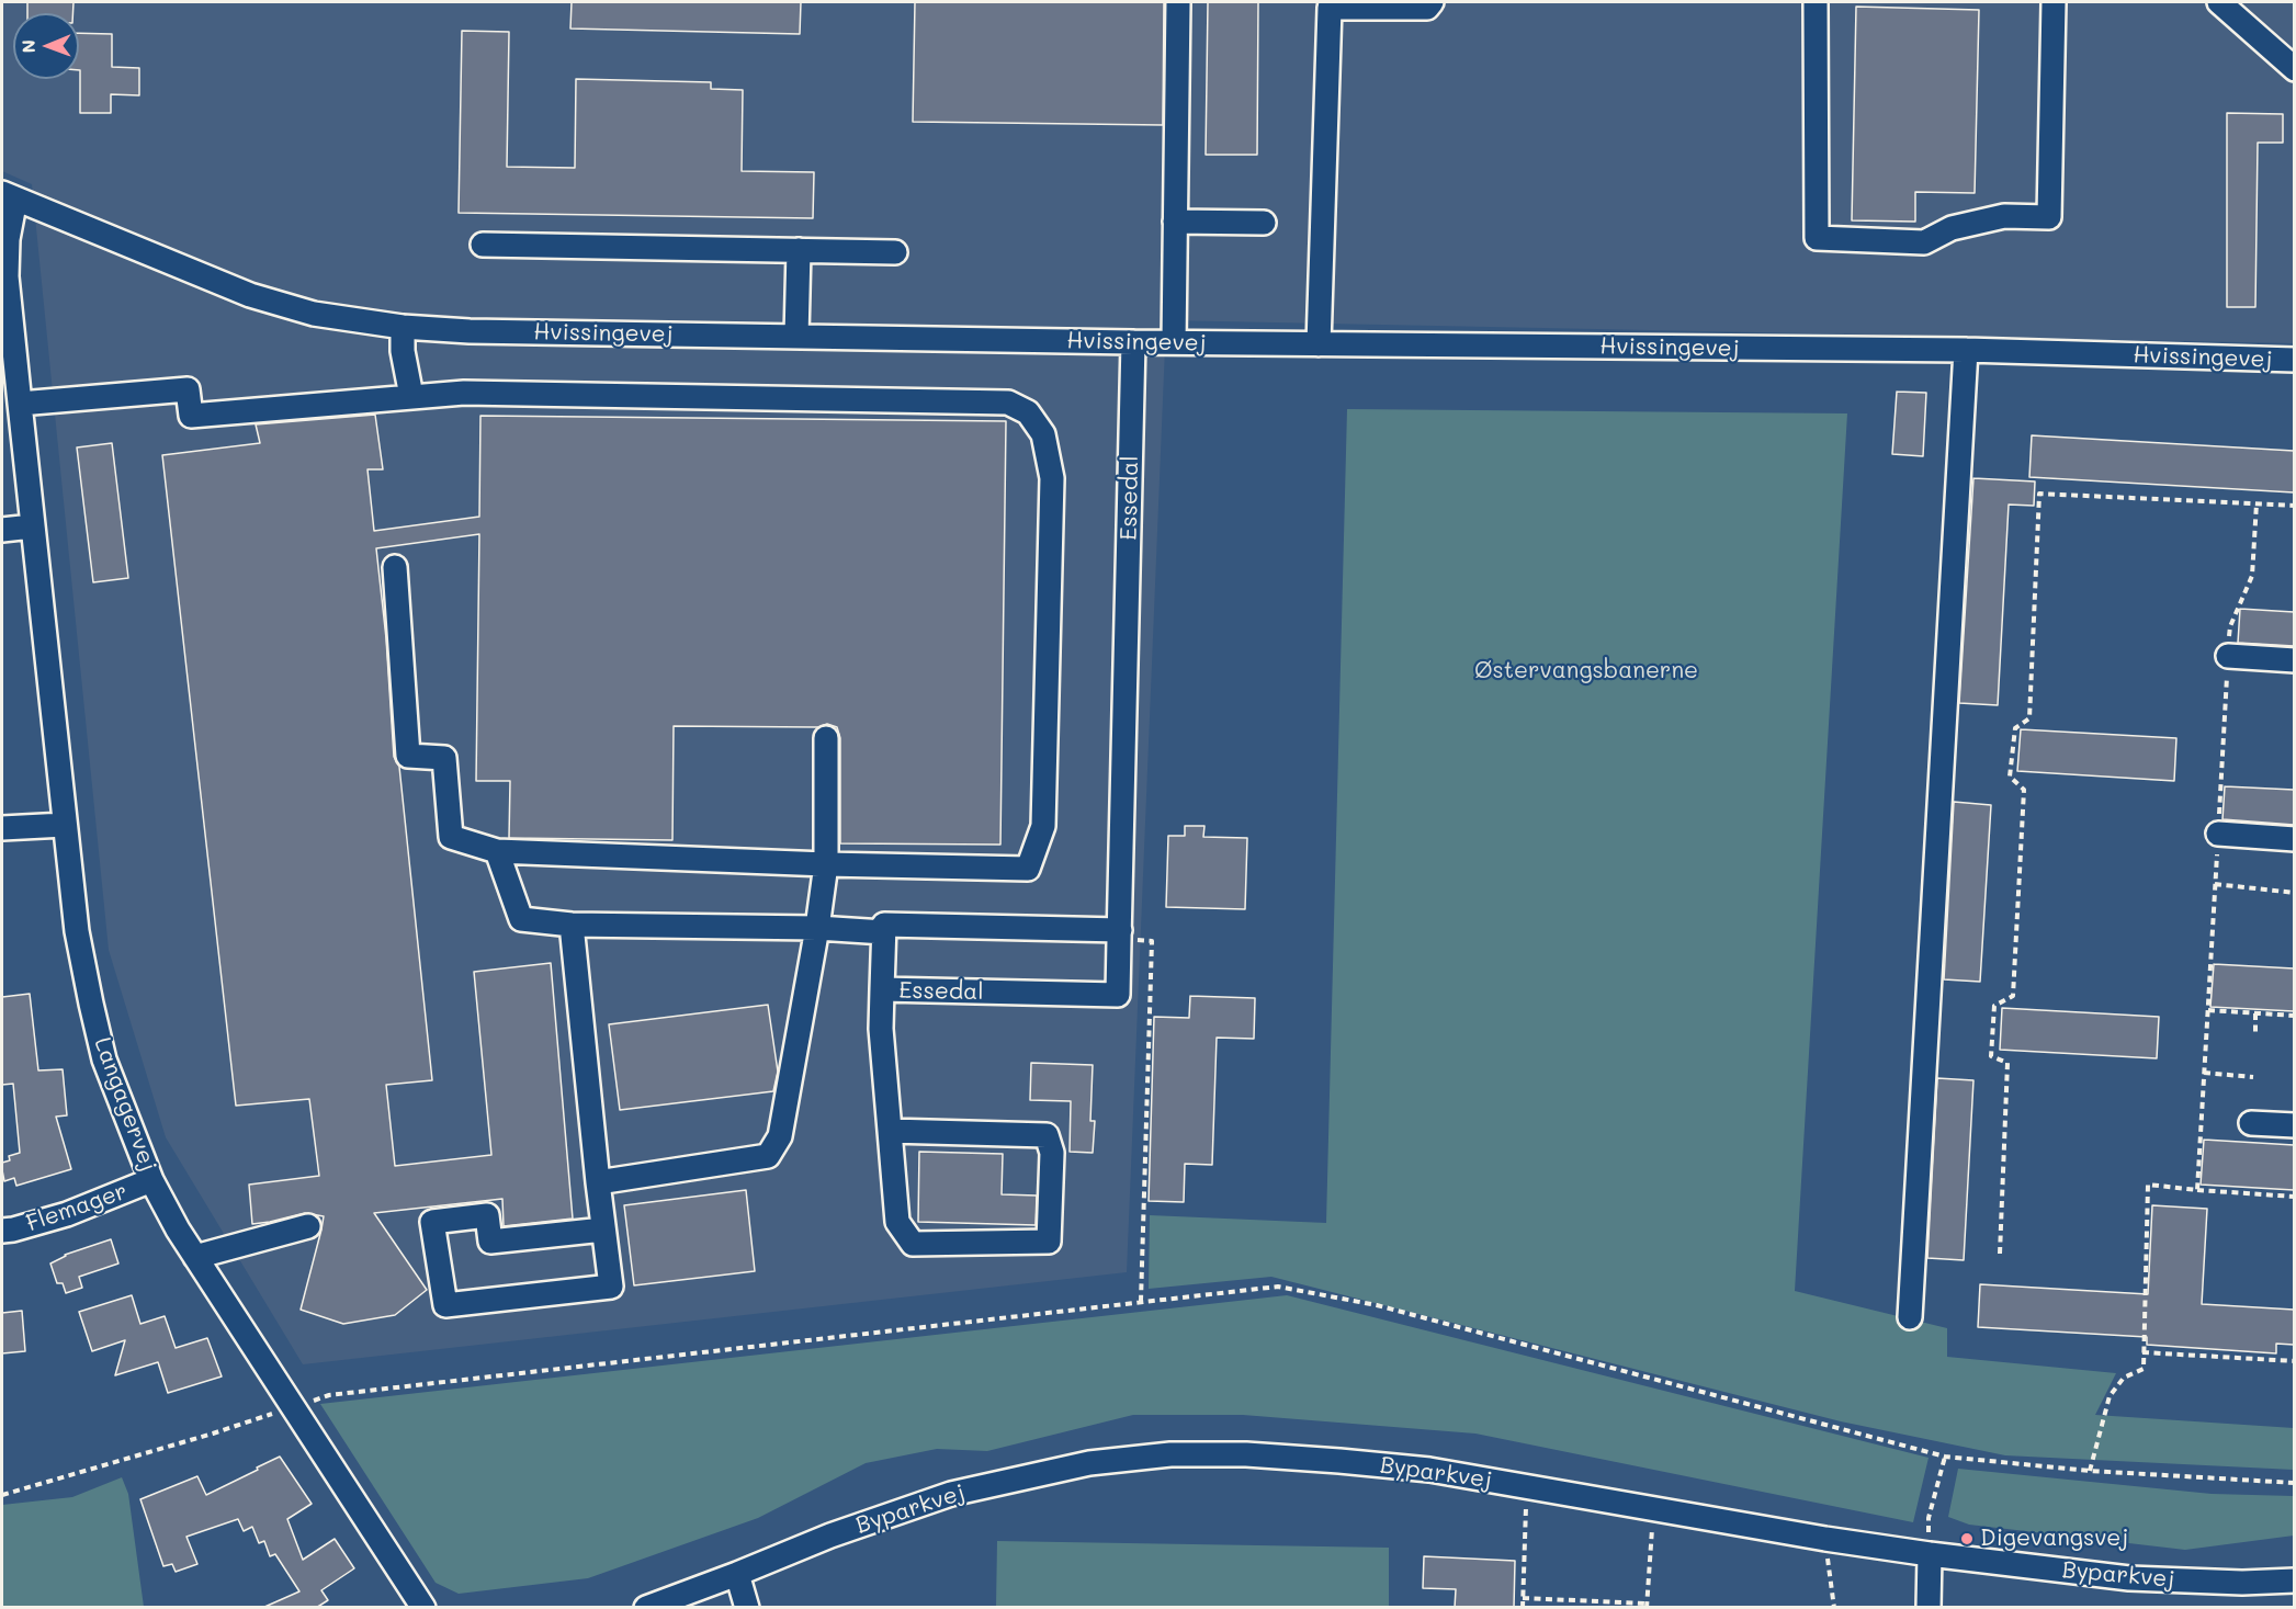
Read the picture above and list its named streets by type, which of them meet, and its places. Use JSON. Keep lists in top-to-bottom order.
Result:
{
  "streets": {
    "street": [
      "Hvissingevej",
      "Essedal",
      "Langagervej",
      "Flemager",
      "Byparkvej"
    ]
  },
  "crossings": [
    ["Hvissingevej", "Essedal"],
    ["Hvissingevej", "Langagervej"],
    ["Langagervej", "Flemager"]
  ],
  "parks": ["Østervangsbanerne"],
  "places": ["Digevangsvej"],
  "north": "left"
}
